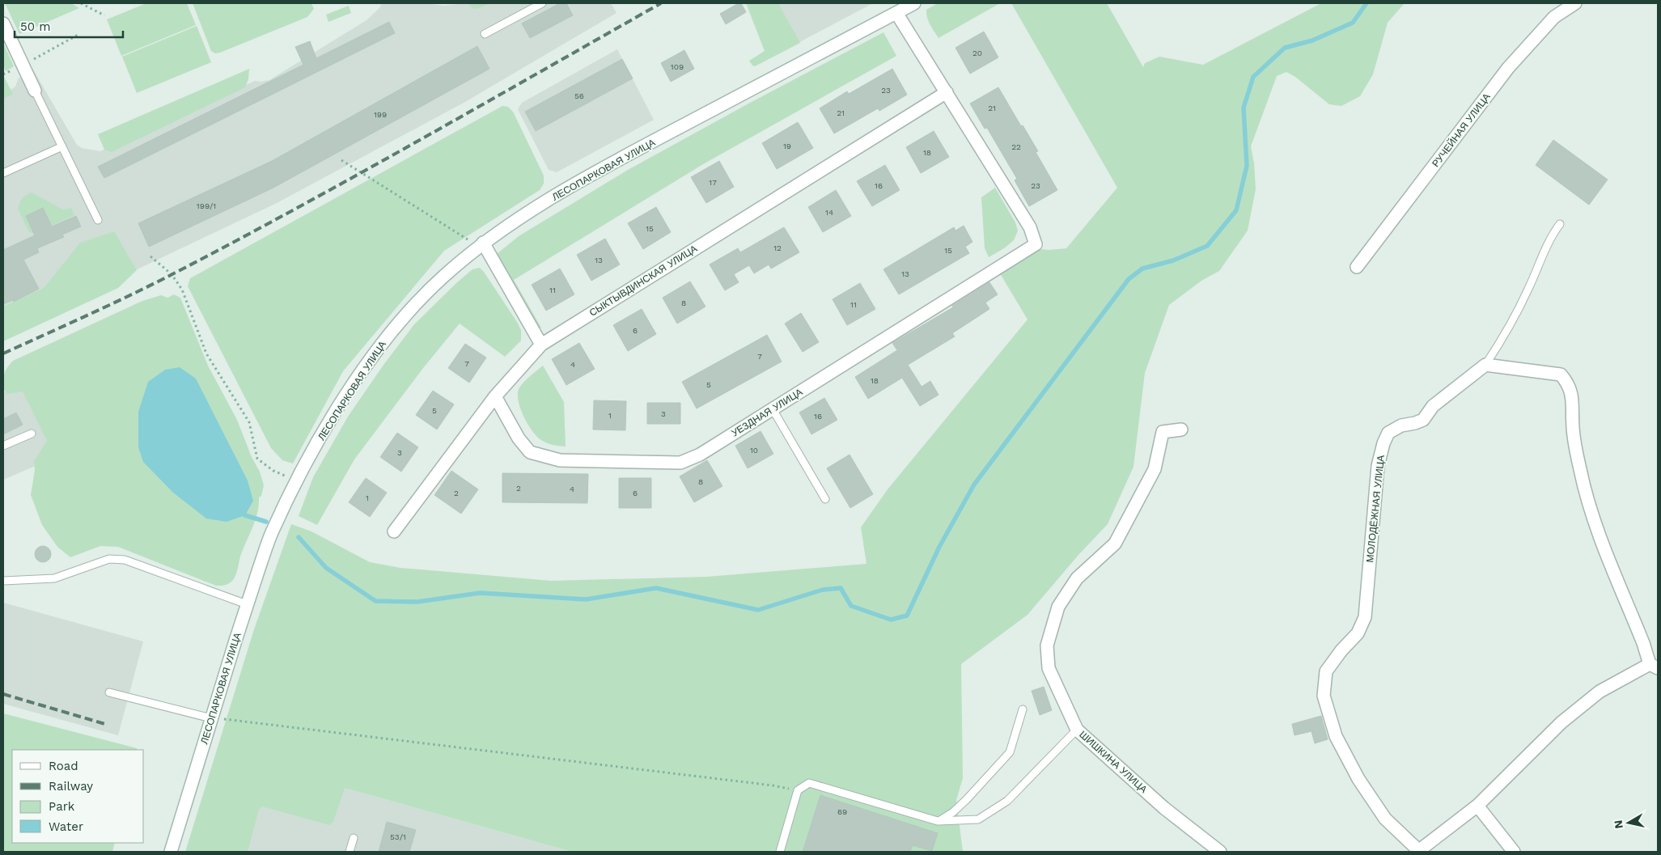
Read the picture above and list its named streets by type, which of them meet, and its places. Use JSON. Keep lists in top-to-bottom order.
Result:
{
  "streets": {
    "street": [
      "РУЧЕЙНАЯ УЛИЦА",
      "ЛЕСОПАРКОВАЯ УЛИЦА",
      "СЫКТЫВДИНСКАЯ УЛИЦА",
      "УЕЗДНАЯ УЛИЦА",
      "МОЛОДЁЖНАЯ УЛИЦА",
      "ШИШКИНА УЛИЦА"
    ]
  },
  "crossings": [
    ["СЫКТЫВДИНСКАЯ УЛИЦА", "УЕЗДНАЯ УЛИЦА"]
  ],
  "house_numbers": [
    "20",
    "109",
    "23",
    "56",
    "21",
    "21",
    "199",
    "19",
    "22",
    "18",
    "17",
    "16",
    "23",
    "199/1",
    "14",
    "15",
    "12",
    "15",
    "13",
    "13",
    "11",
    "8",
    "11",
    "6",
    "7",
    "7",
    "4",
    "18",
    "5",
    "5",
    "3",
    "1",
    "16",
    "10",
    "3",
    "8",
    "2",
    "4",
    "2",
    "6",
    "1",
    "69",
    "53/1"
  ],
  "legend": [
    "Road",
    "Railway",
    "Park",
    "Water"
  ],
  "scale_bar": "50 m",
  "north": "left"
}
